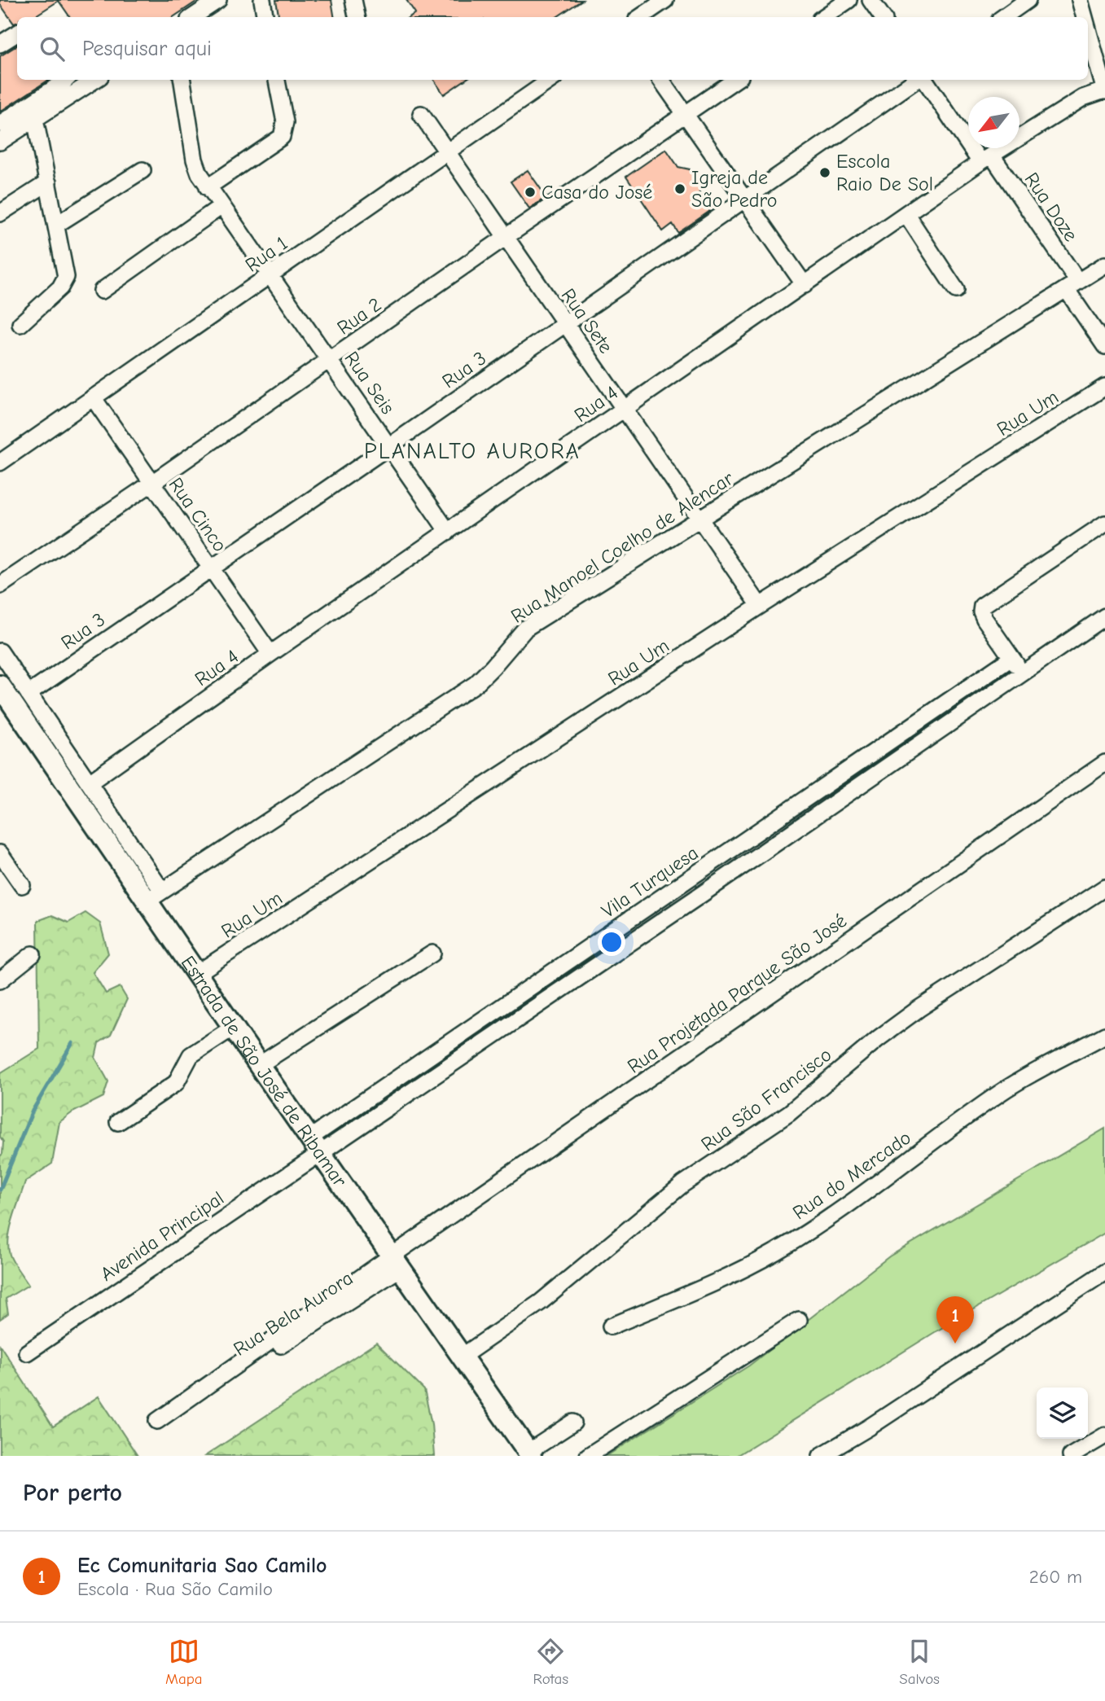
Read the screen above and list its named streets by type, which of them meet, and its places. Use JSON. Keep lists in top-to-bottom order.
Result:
{
  "streets": {
    "main road": ["Estrada de São José de Ribamar"],
    "street": [
      "Rua Doze",
      "Rua 1",
      "Rua 2",
      "Rua Sete",
      "Rua 3",
      "Rua Seis",
      "Rua 4",
      "Rua Um",
      "Rua Cinco",
      "Rua Manoel Coelho de Alencar",
      "Vila Turquesa",
      "Rua Projetada Parque São José",
      "Rua São Francisco",
      "Rua do Mercado",
      "Avenida Principal",
      "Rua Bela Aurora"
    ]
  },
  "crossings": [
    ["Rua Doze", "Rua 4"],
    ["Rua Doze", "Rua Manoel Coelho de Alencar"],
    ["Rua 1", "Rua Sete"],
    ["Rua 1", "Rua Seis"],
    ["Rua 1", "Rua Cinco"],
    ["Rua 2", "Rua Sete"],
    ["Rua 2", "Rua Seis"],
    ["Rua 2", "Rua Cinco"],
    ["Rua Sete", "Rua 3"],
    ["Rua Sete", "Rua 4"],
    ["Rua Sete", "Rua Um"],
    ["Rua Sete", "Rua Manoel Coelho de Alencar"],
    ["Rua 3", "Rua Seis"],
    ["Rua 3", "Rua Cinco"],
    ["Rua 3", "Estrada de São José de Ribamar"],
    ["Rua Seis", "Rua 4"],
    ["Rua 4", "Rua Cinco"],
    ["Rua 4", "Estrada de São José de Ribamar"],
    ["Rua Um", "Estrada de São José de Ribamar"],
    ["Rua Manoel Coelho de Alencar", "Estrada de São José de Ribamar"],
    ["Vila Turquesa", "Estrada de São José de Ribamar"],
    ["Vila Turquesa", "Avenida Principal"],
    ["Rua Projetada Parque São José", "Estrada de São José de Ribamar"],
    ["Rua Projetada Parque São José", "Rua Bela Aurora"],
    ["Estrada de São José de Ribamar", "Rua São Francisco"],
    ["Estrada de São José de Ribamar", "Avenida Principal"],
    ["Estrada de São José de Ribamar", "Rua Bela Aurora"]
  ],
  "districts": ["PLANALTO AURORA"],
  "places": ["Escola Raio De Sol", "Igreja de São Pedro", "Casa do José"],
  "north": "bottom left",
  "page": {
    "search": "Pesquisar aqui",
    "pins": "1",
    "heading": "Por perto",
    "list": [
      {
        "mark": "1",
        "name": "Ec Comunitaria Sao Camilo",
        "note": "Escola · Rua São Camilo",
        "value": "260 m"
      }
    ],
    "nav": ["Mapa", "Rotas", "Salvos"]
  }
}
